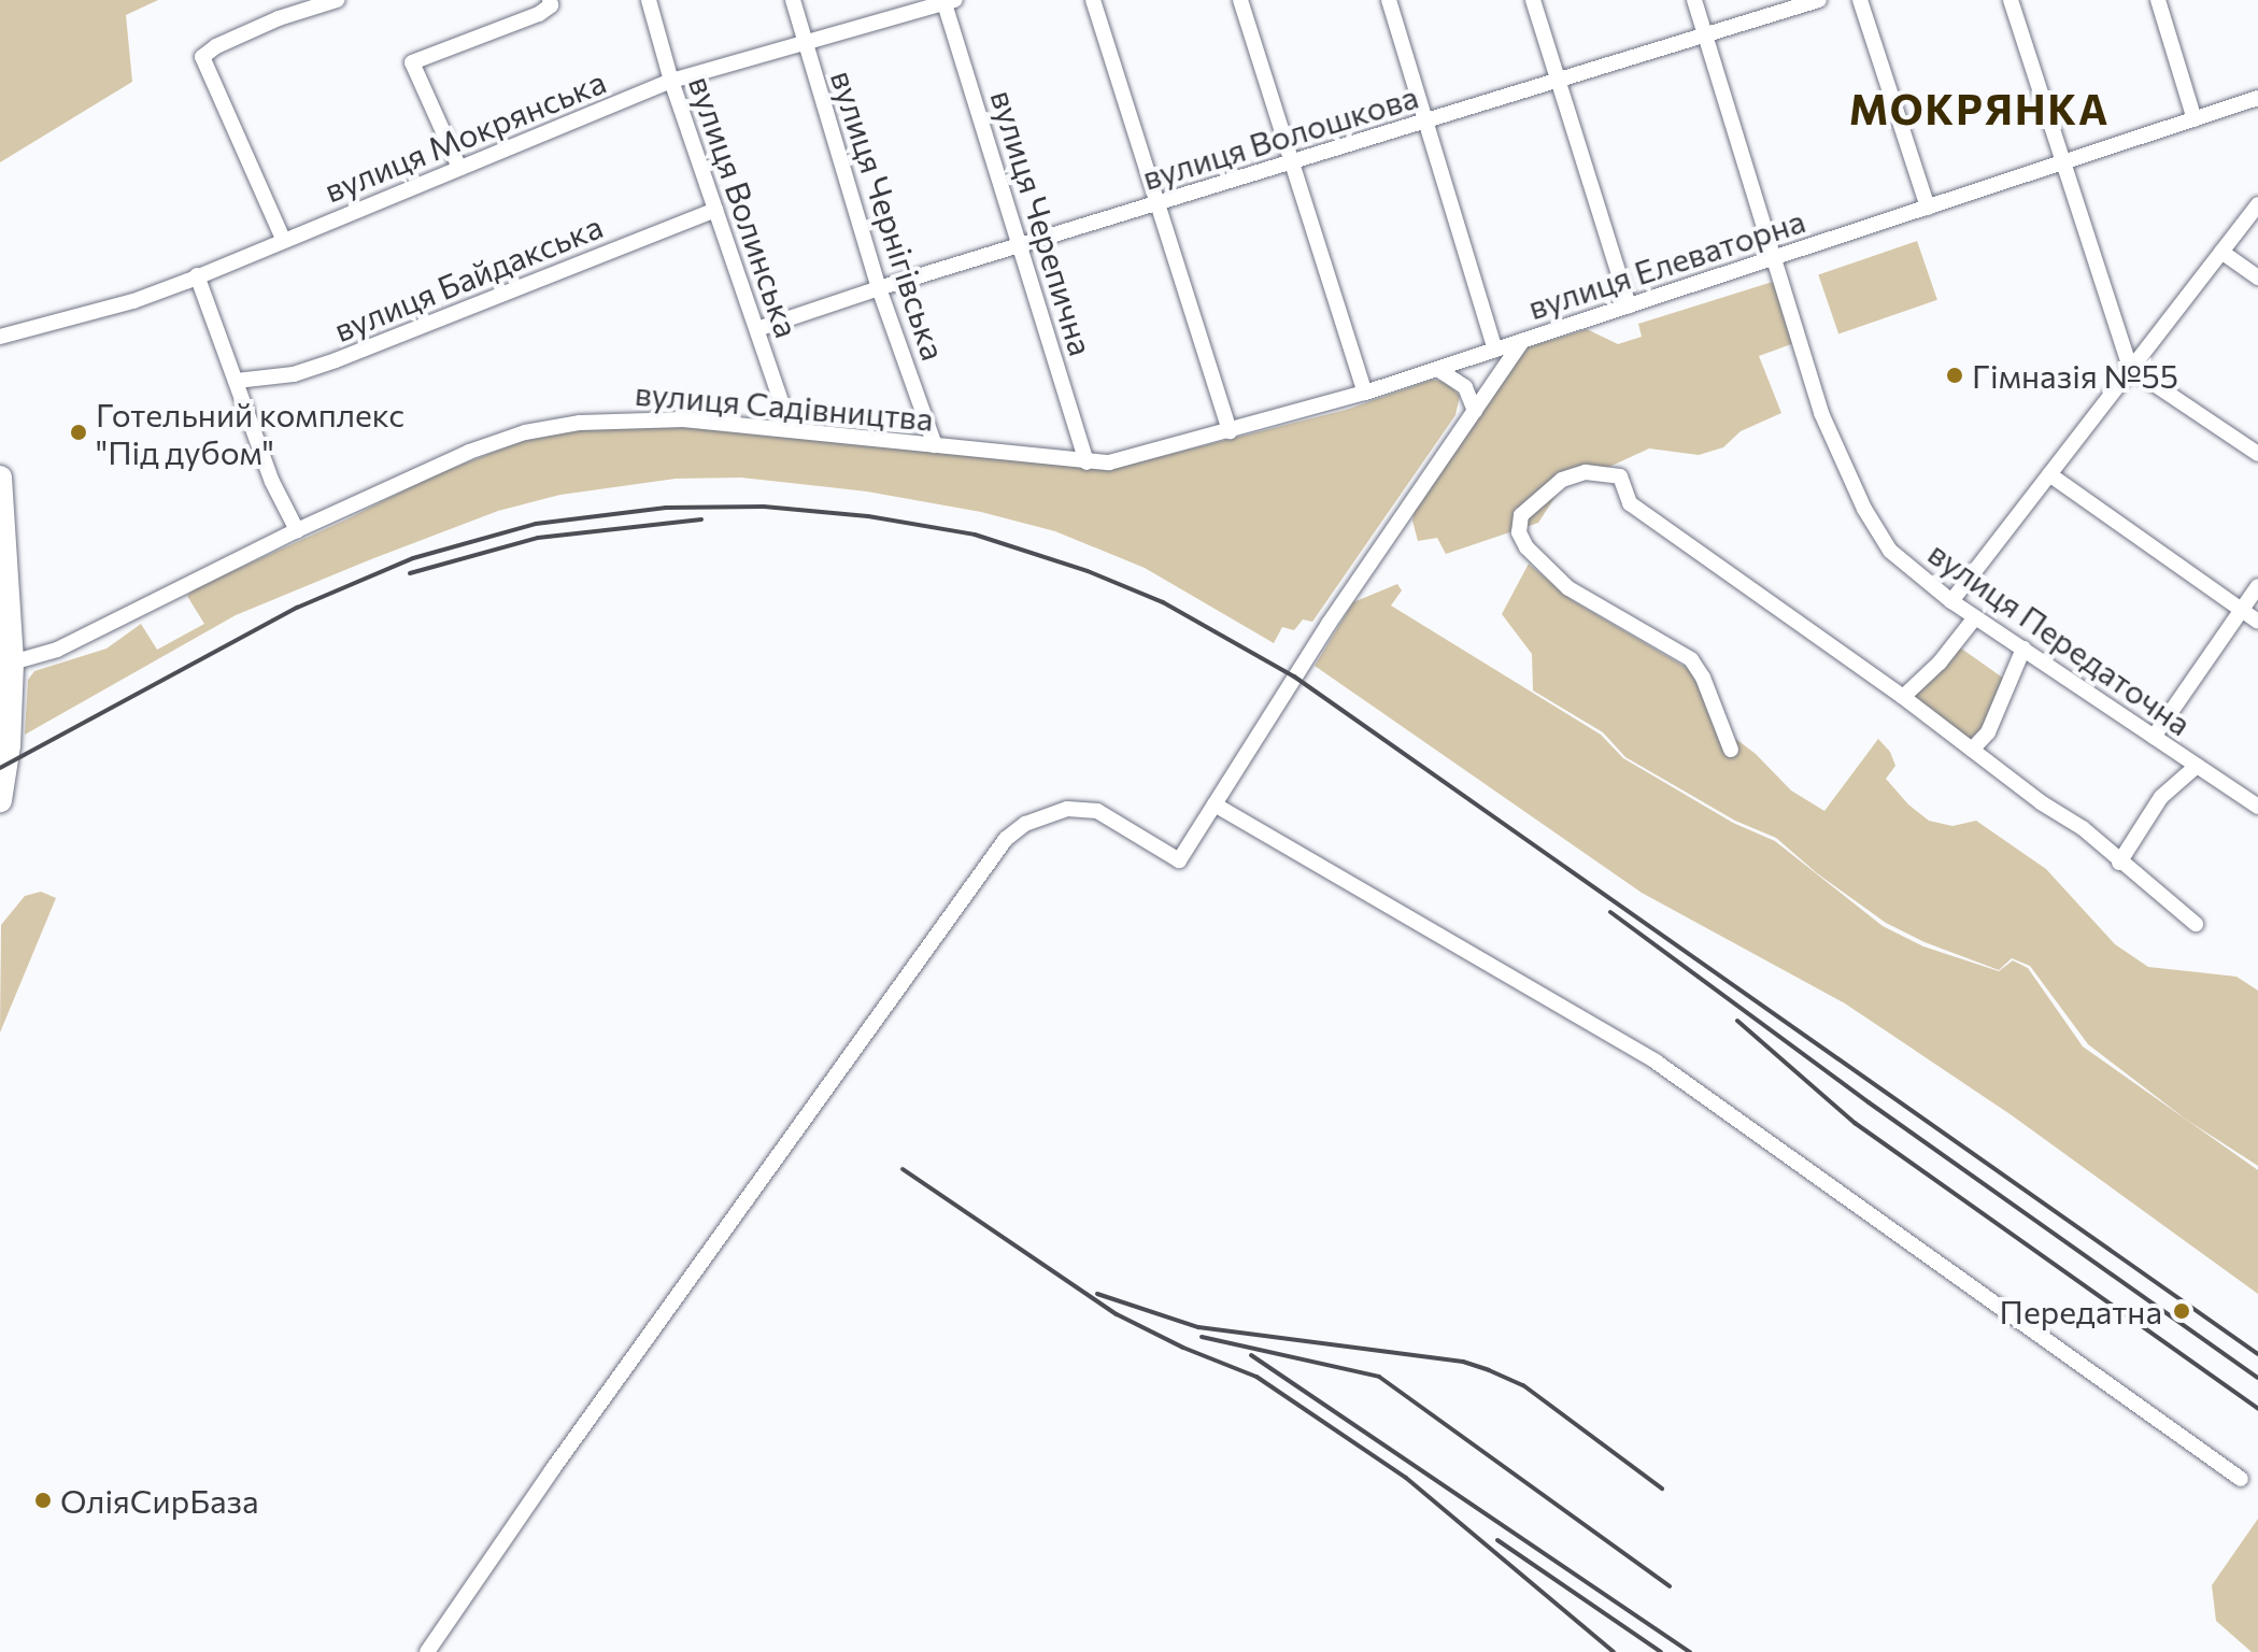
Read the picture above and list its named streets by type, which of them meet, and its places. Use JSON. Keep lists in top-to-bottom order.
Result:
{
  "streets": {
    "street": [
      "вулиця Мокрянська",
      "вулиця Волошкова",
      "вулиця Волинська",
      "вулиця Чернігівська",
      "вулиця Черепична",
      "вулиця Елеваторна",
      "вулиця Байдакська",
      "вулиця Садівництва",
      "вулиця Передаточна"
    ]
  },
  "crossings": [
    ["вулиця Мокрянська", "вулиця Волинська"],
    ["вулиця Мокрянська", "вулиця Чернігівська"],
    ["вулиця Мокрянська", "вулиця Черепична"],
    ["вулиця Волошкова", "вулиця Волинська"],
    ["вулиця Волошкова", "вулиця Чернігівська"],
    ["вулиця Волошкова", "вулиця Черепична"],
    ["вулиця Волошкова", "вулиця Передаточна"],
    ["вулиця Волинська", "вулиця Байдакська"],
    ["вулиця Волинська", "вулиця Садівництва"],
    ["вулиця Чернігівська", "вулиця Садівництва"],
    ["вулиця Черепична", "вулиця Елеваторна"],
    ["вулиця Черепична", "вулиця Садівництва"],
    ["вулиця Елеваторна", "вулиця Садівництва"],
    ["вулиця Елеваторна", "вулиця Передаточна"]
  ],
  "districts": ["МОКРЯНКА"],
  "places": [
    "Гімназія №55",
    "Готельний комплекс \"Під дубом\"",
    "Передатна",
    "ОліяСирБаза"
  ]
}
